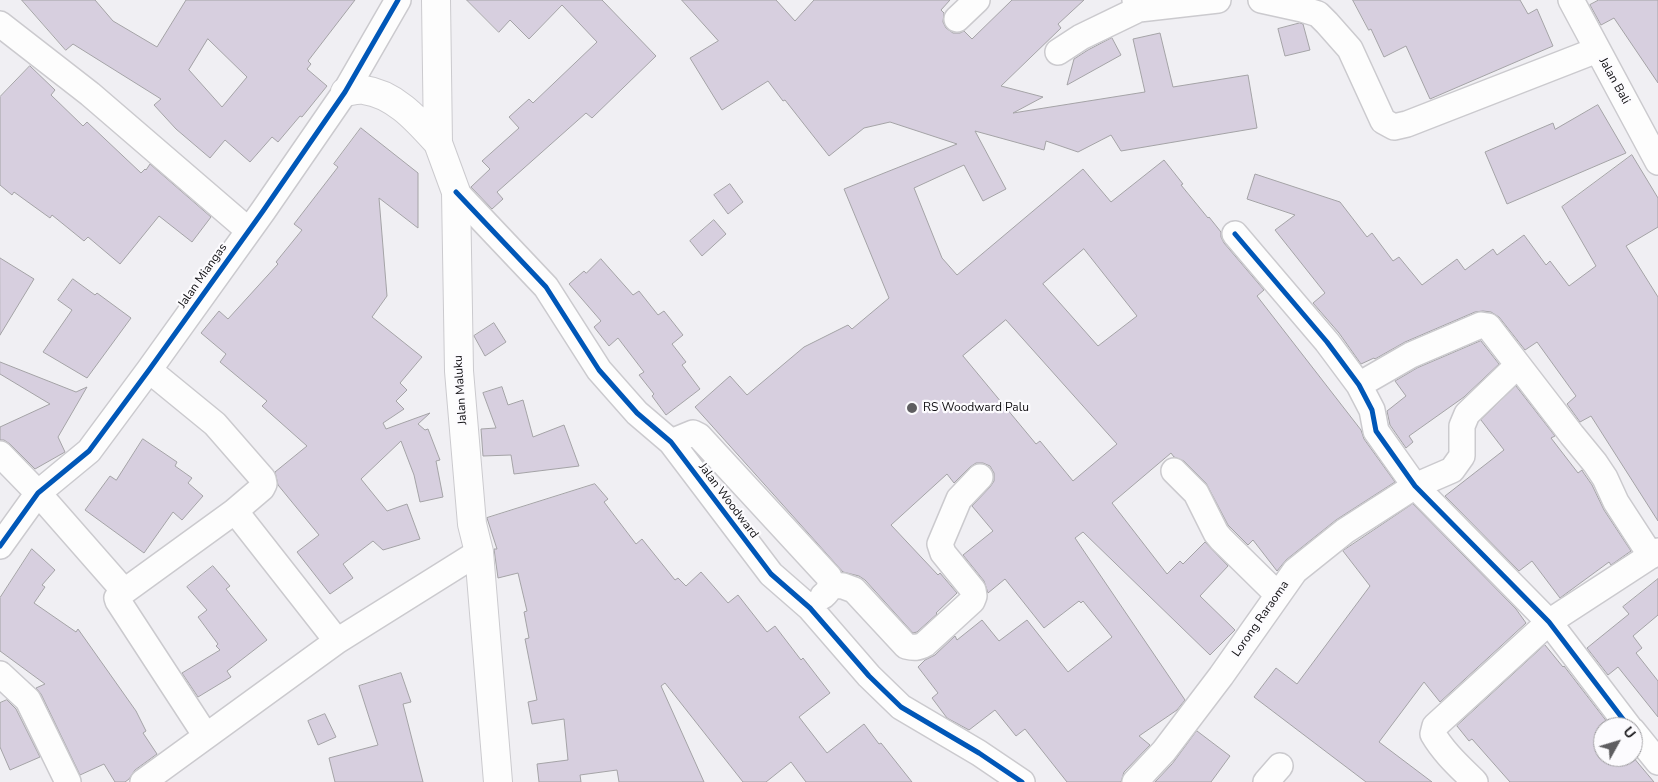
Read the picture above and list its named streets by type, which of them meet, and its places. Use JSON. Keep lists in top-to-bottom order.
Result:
{
  "streets": {
    "main road": ["Jalan Maluku"],
    "street": [
      "Jalan Bali",
      "Jalan Miangas",
      "Jalan Woodward",
      "Lorong Raraoma"
    ]
  },
  "crossings": [
    ["Jalan Maluku", "Jalan Woodward"]
  ],
  "places": ["RS Woodward Palu"],
  "north": "top right"
}
